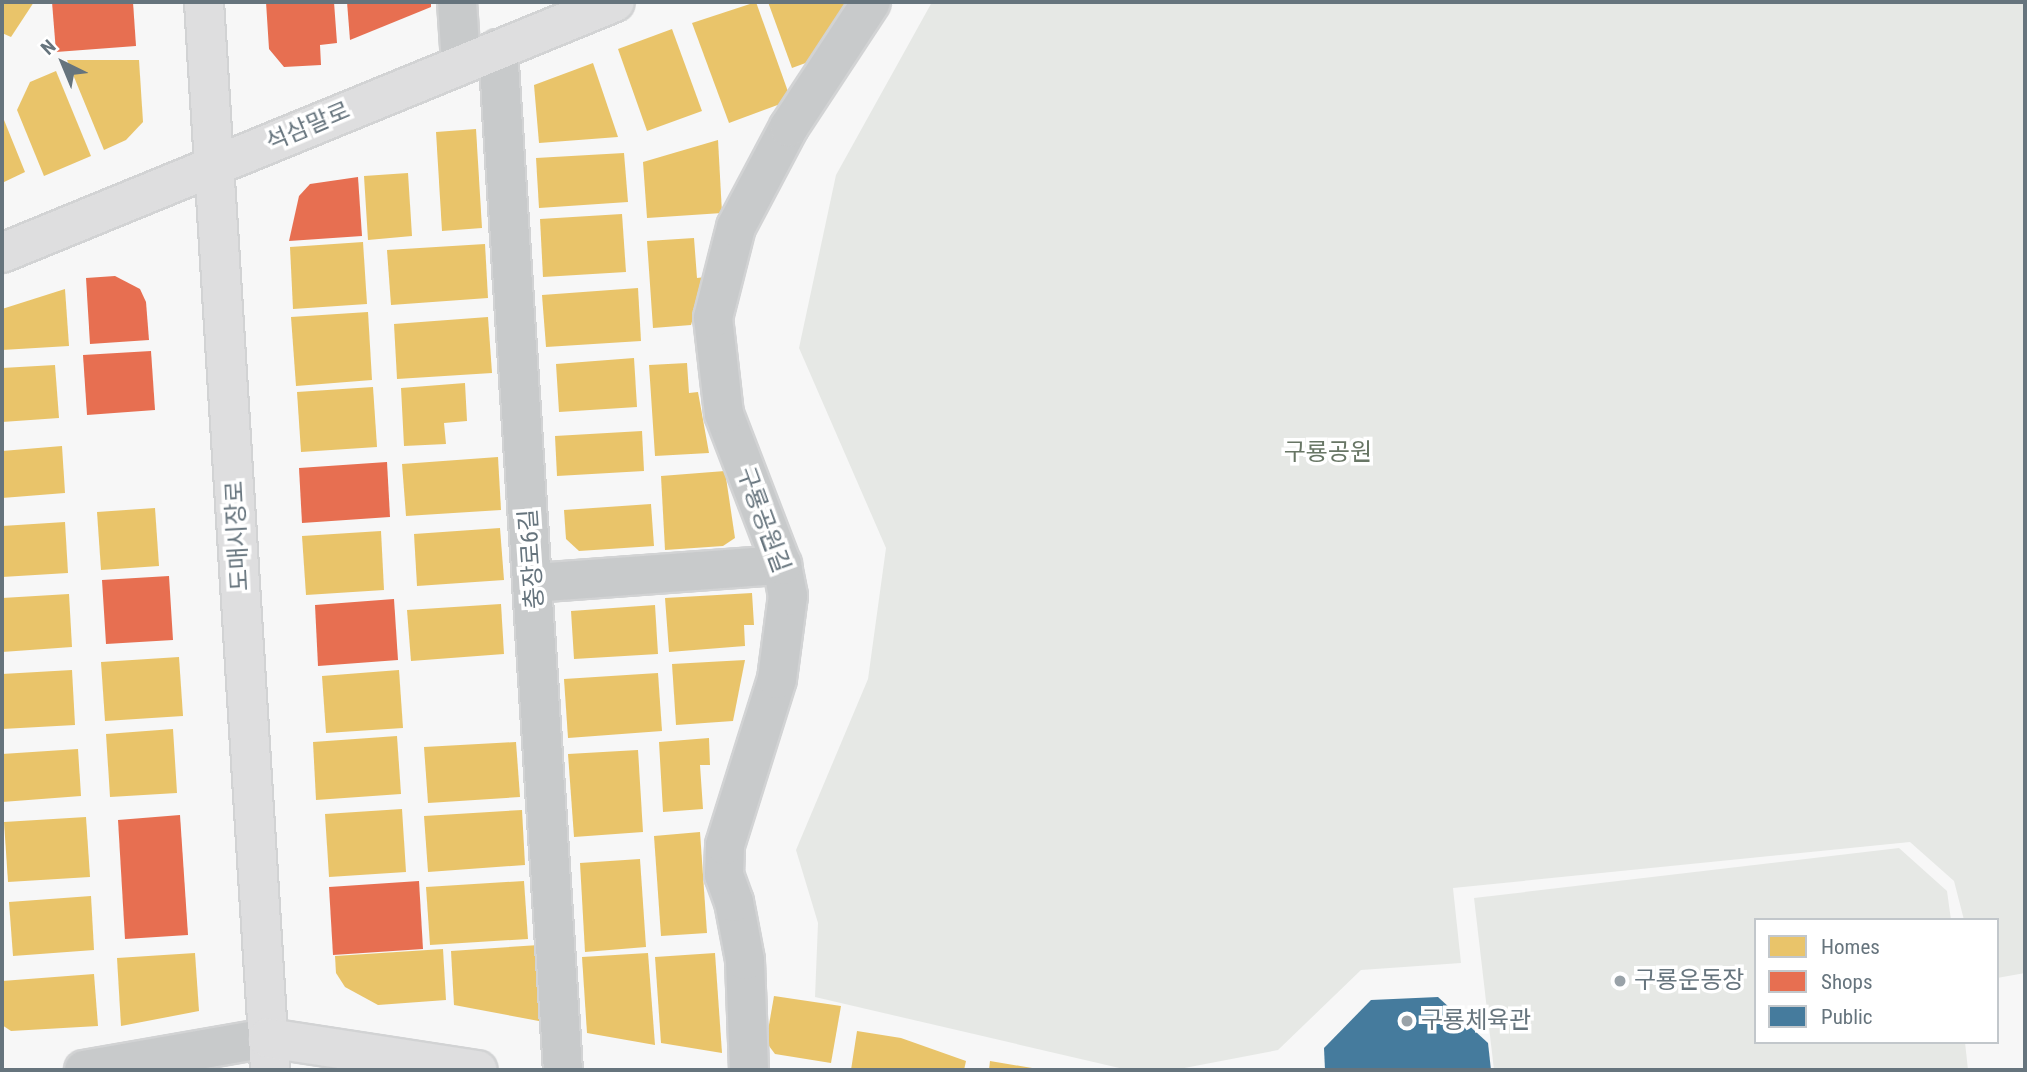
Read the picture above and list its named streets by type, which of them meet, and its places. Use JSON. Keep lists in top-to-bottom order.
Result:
{
  "streets": {
    "street": [
      "석삼말로",
      "구룡공원길",
      "도매시장로",
      "충장로6길"
    ]
  },
  "crossings": [
    ["석삼말로", "도매시장로"],
    ["석삼말로", "충장로6길"]
  ],
  "parks": ["구룡공원"],
  "places": ["구룡운동장", "구룡체육관"],
  "legend": ["Homes", "Shops", "Public"],
  "north": "top left"
}
